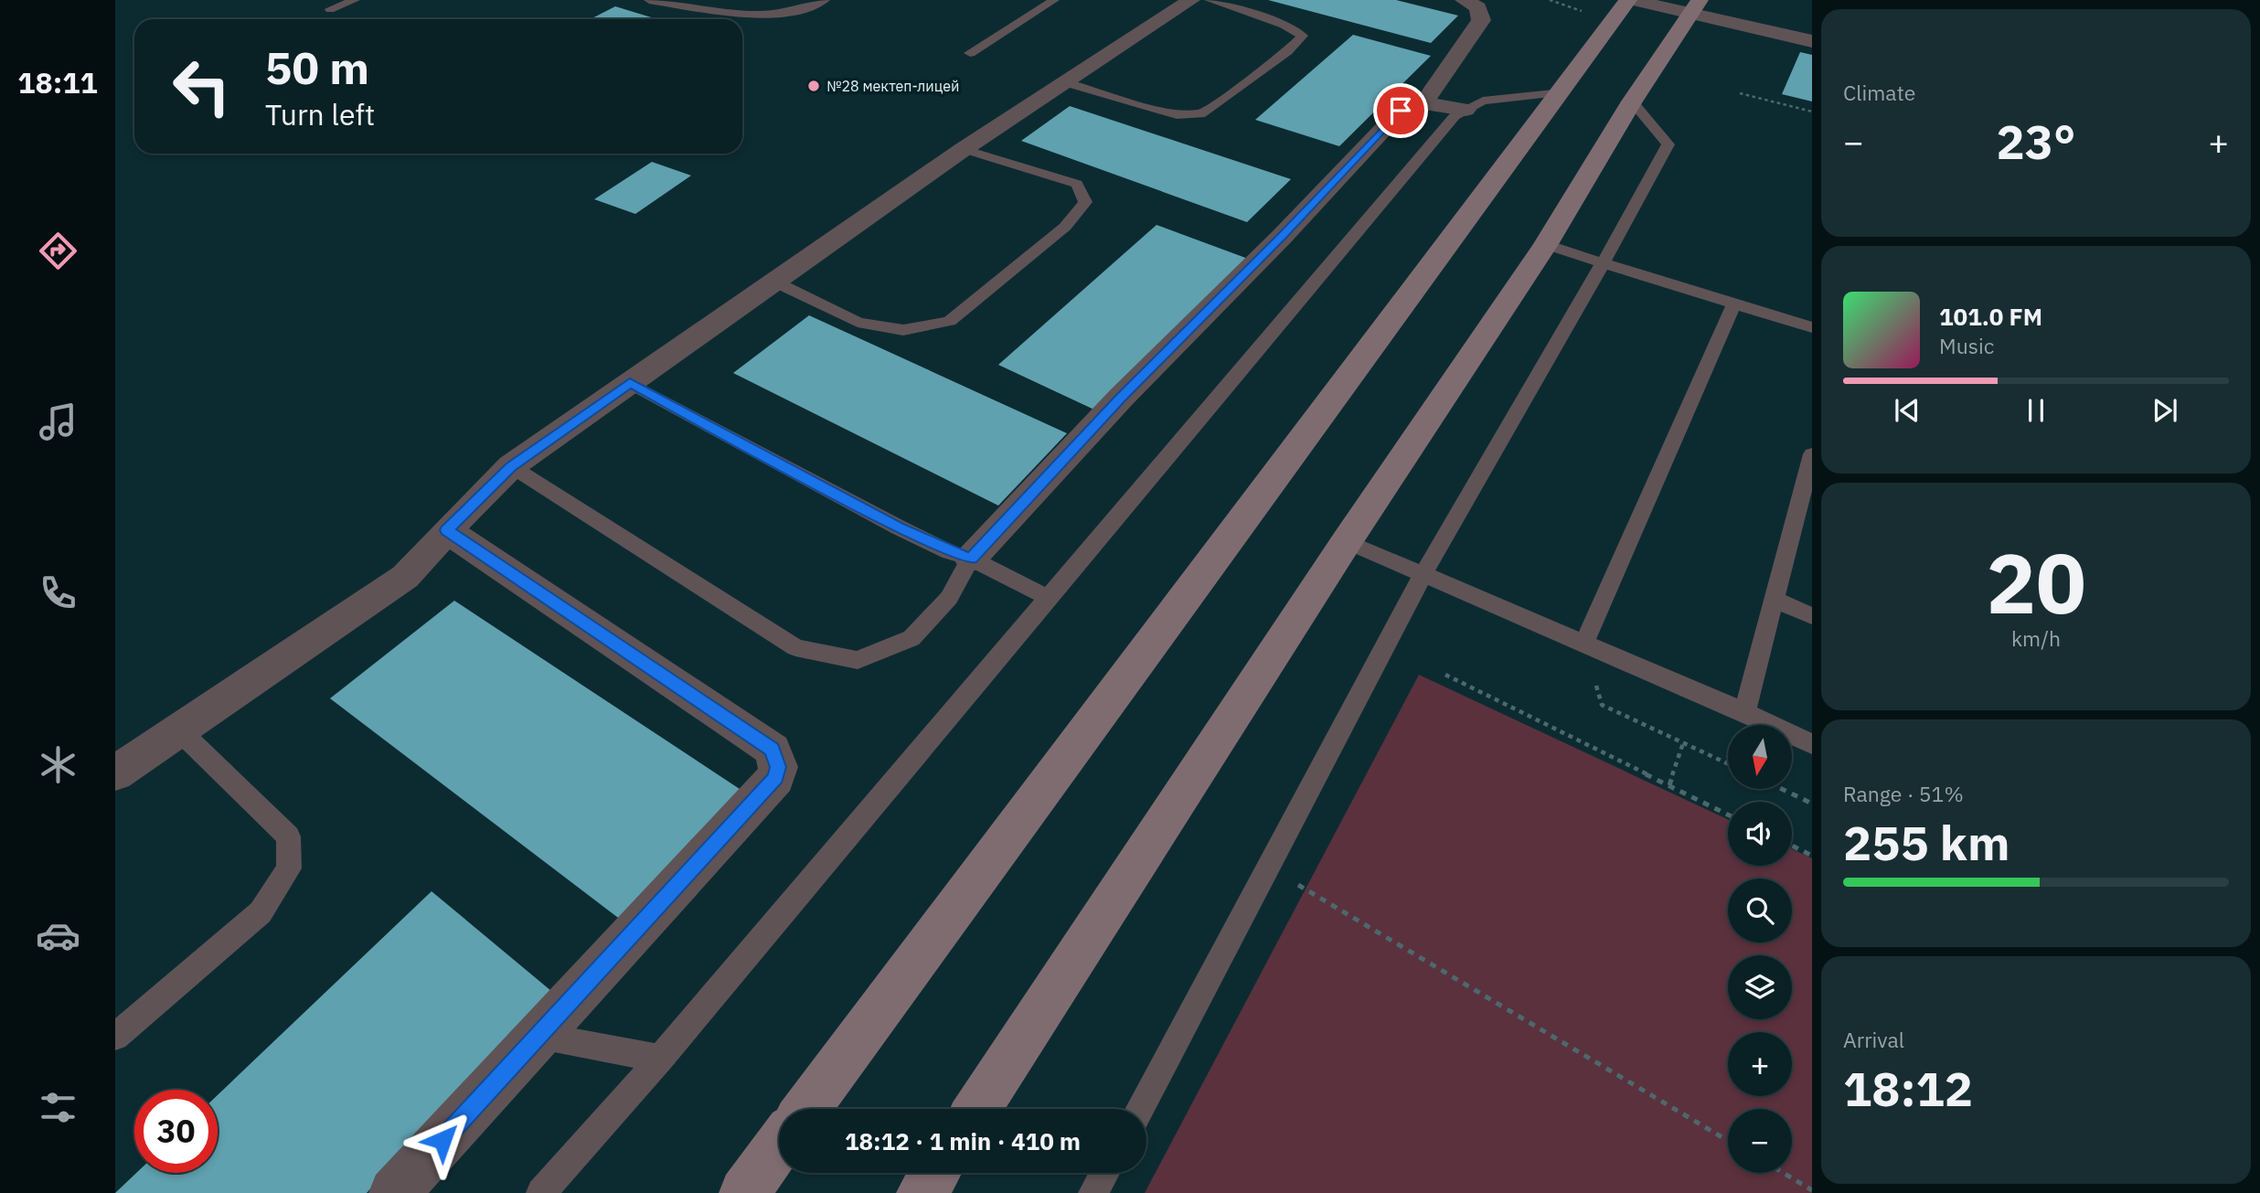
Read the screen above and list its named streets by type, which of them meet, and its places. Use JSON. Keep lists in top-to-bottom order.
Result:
{
  "places": ["№28 мектеп-лицей"],
  "north": "bottom",
  "page": {
    "tabs": "18:11",
    "tile": [
      "Climate",
      ["20", "km/h"],
      ["Range · 51%", "255 km"],
      ["Arrival", "18:12"]
    ],
    "turn": ["50 m", "Turn left"],
    "heat": ["−", "23°", "+"],
    "song": ["101.0 FM", "Music"],
    "map_buttons": ["+", "−"],
    "limit": "30",
    "trip": "18:12 · 1 min · 410 m"
  }
}
